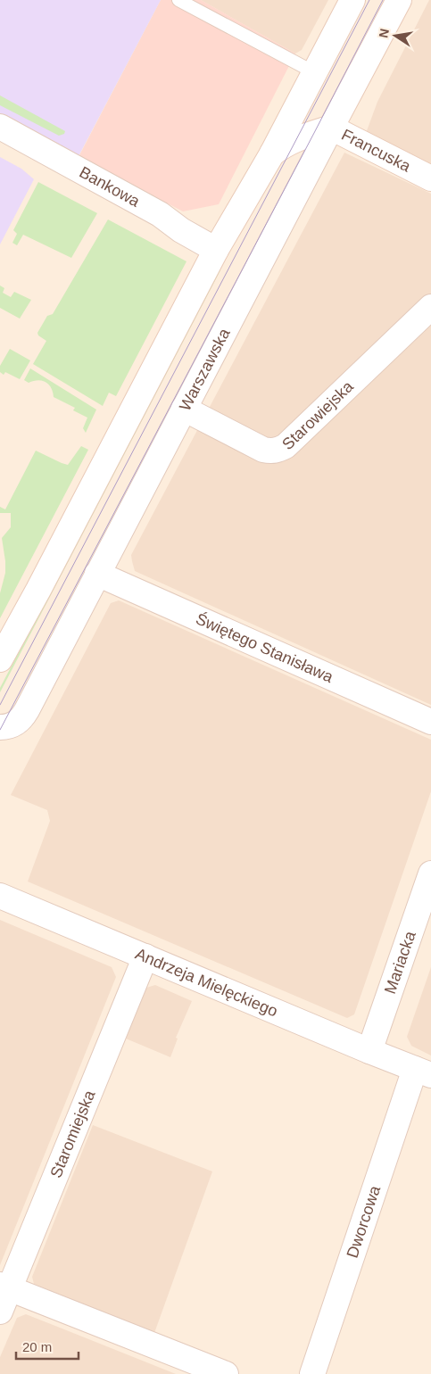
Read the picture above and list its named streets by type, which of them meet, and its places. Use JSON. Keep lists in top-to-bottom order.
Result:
{
  "streets": {
    "street": [
      "Francuska",
      "Bankowa",
      "Warszawska",
      "Starowiejska",
      "Świętego Stanisława",
      "Mariacka",
      "Andrzeja Mielęckiego",
      "Staromiejska",
      "Dworcowa"
    ]
  },
  "crossings": [
    ["Francuska", "Warszawska"],
    ["Warszawska", "Starowiejska"],
    ["Warszawska", "Świętego Stanisława"],
    ["Mariacka", "Andrzeja Mielęckiego"],
    ["Andrzeja Mielęckiego", "Staromiejska"],
    ["Andrzeja Mielęckiego", "Dworcowa"]
  ],
  "scale_bar": "20 m",
  "north": "left"
}
